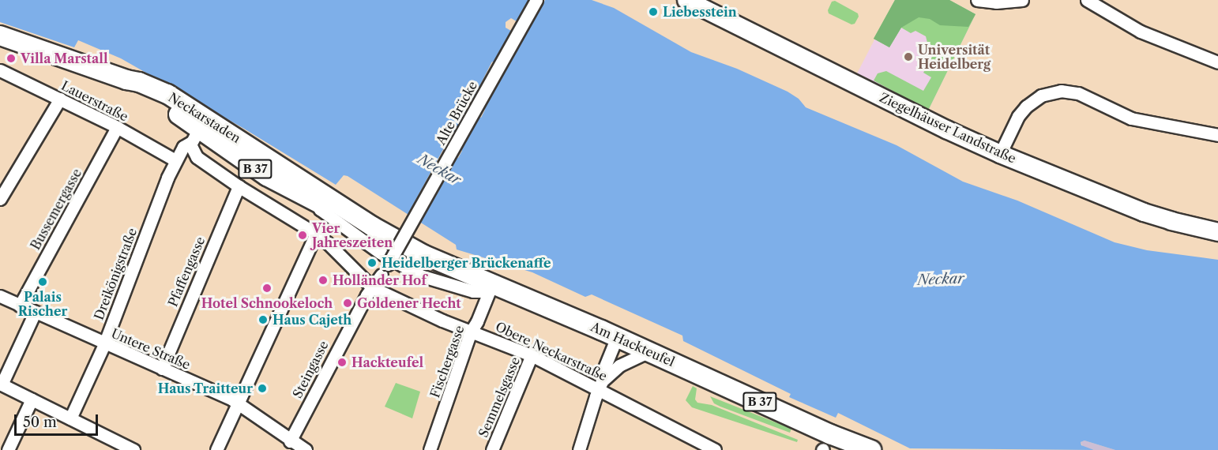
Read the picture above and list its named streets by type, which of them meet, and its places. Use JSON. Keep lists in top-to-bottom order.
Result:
{
  "streets": {
    "main road": [
      "Neckarstaden",
      "Ziegelhäuser Landstraße",
      "B 37",
      "Am Hackteufel"
    ],
    "street": [
      "Lauerstraße",
      "Alte Brücke",
      "Bussemergasse",
      "Pfaffengasse",
      "Dreikönigstraße",
      "Untere Straße",
      "Obere Neckarstraße",
      "Fischergasse",
      "Steingasse",
      "Semmelsgasse"
    ]
  },
  "crossings": [
    ["Lauerstraße", "Bussemergasse"],
    ["Lauerstraße", "Dreikönigstraße"],
    ["Alte Brücke", "Obere Neckarstraße"],
    ["Alte Brücke", "Steingasse"],
    ["Neckarstaden", "Dreikönigstraße"],
    ["Neckarstaden", "Am Hackteufel"],
    ["Bussemergasse", "Untere Straße"],
    ["Pfaffengasse", "Untere Straße"],
    ["Dreikönigstraße", "Untere Straße"],
    ["Am Hackteufel", "Fischergasse"],
    ["Untere Straße", "Steingasse"],
    ["Obere Neckarstraße", "Fischergasse"],
    ["Obere Neckarstraße", "Steingasse"],
    ["Obere Neckarstraße", "Semmelsgasse"]
  ],
  "water": ["Neckar"],
  "places": [
    "Liebesstein",
    "Universität Heidelberg",
    "Villa Marstall",
    "Vier Jahreszeiten",
    "Heidelberger Brückenaffe",
    "Holländer Hof",
    "Palais Rischer",
    "Hotel Schnookeloch",
    "Goldener Hecht",
    "Haus Cajeth",
    "Hackteufel",
    "Haus Traitteur"
  ],
  "scale_bar": "50 m"
}
